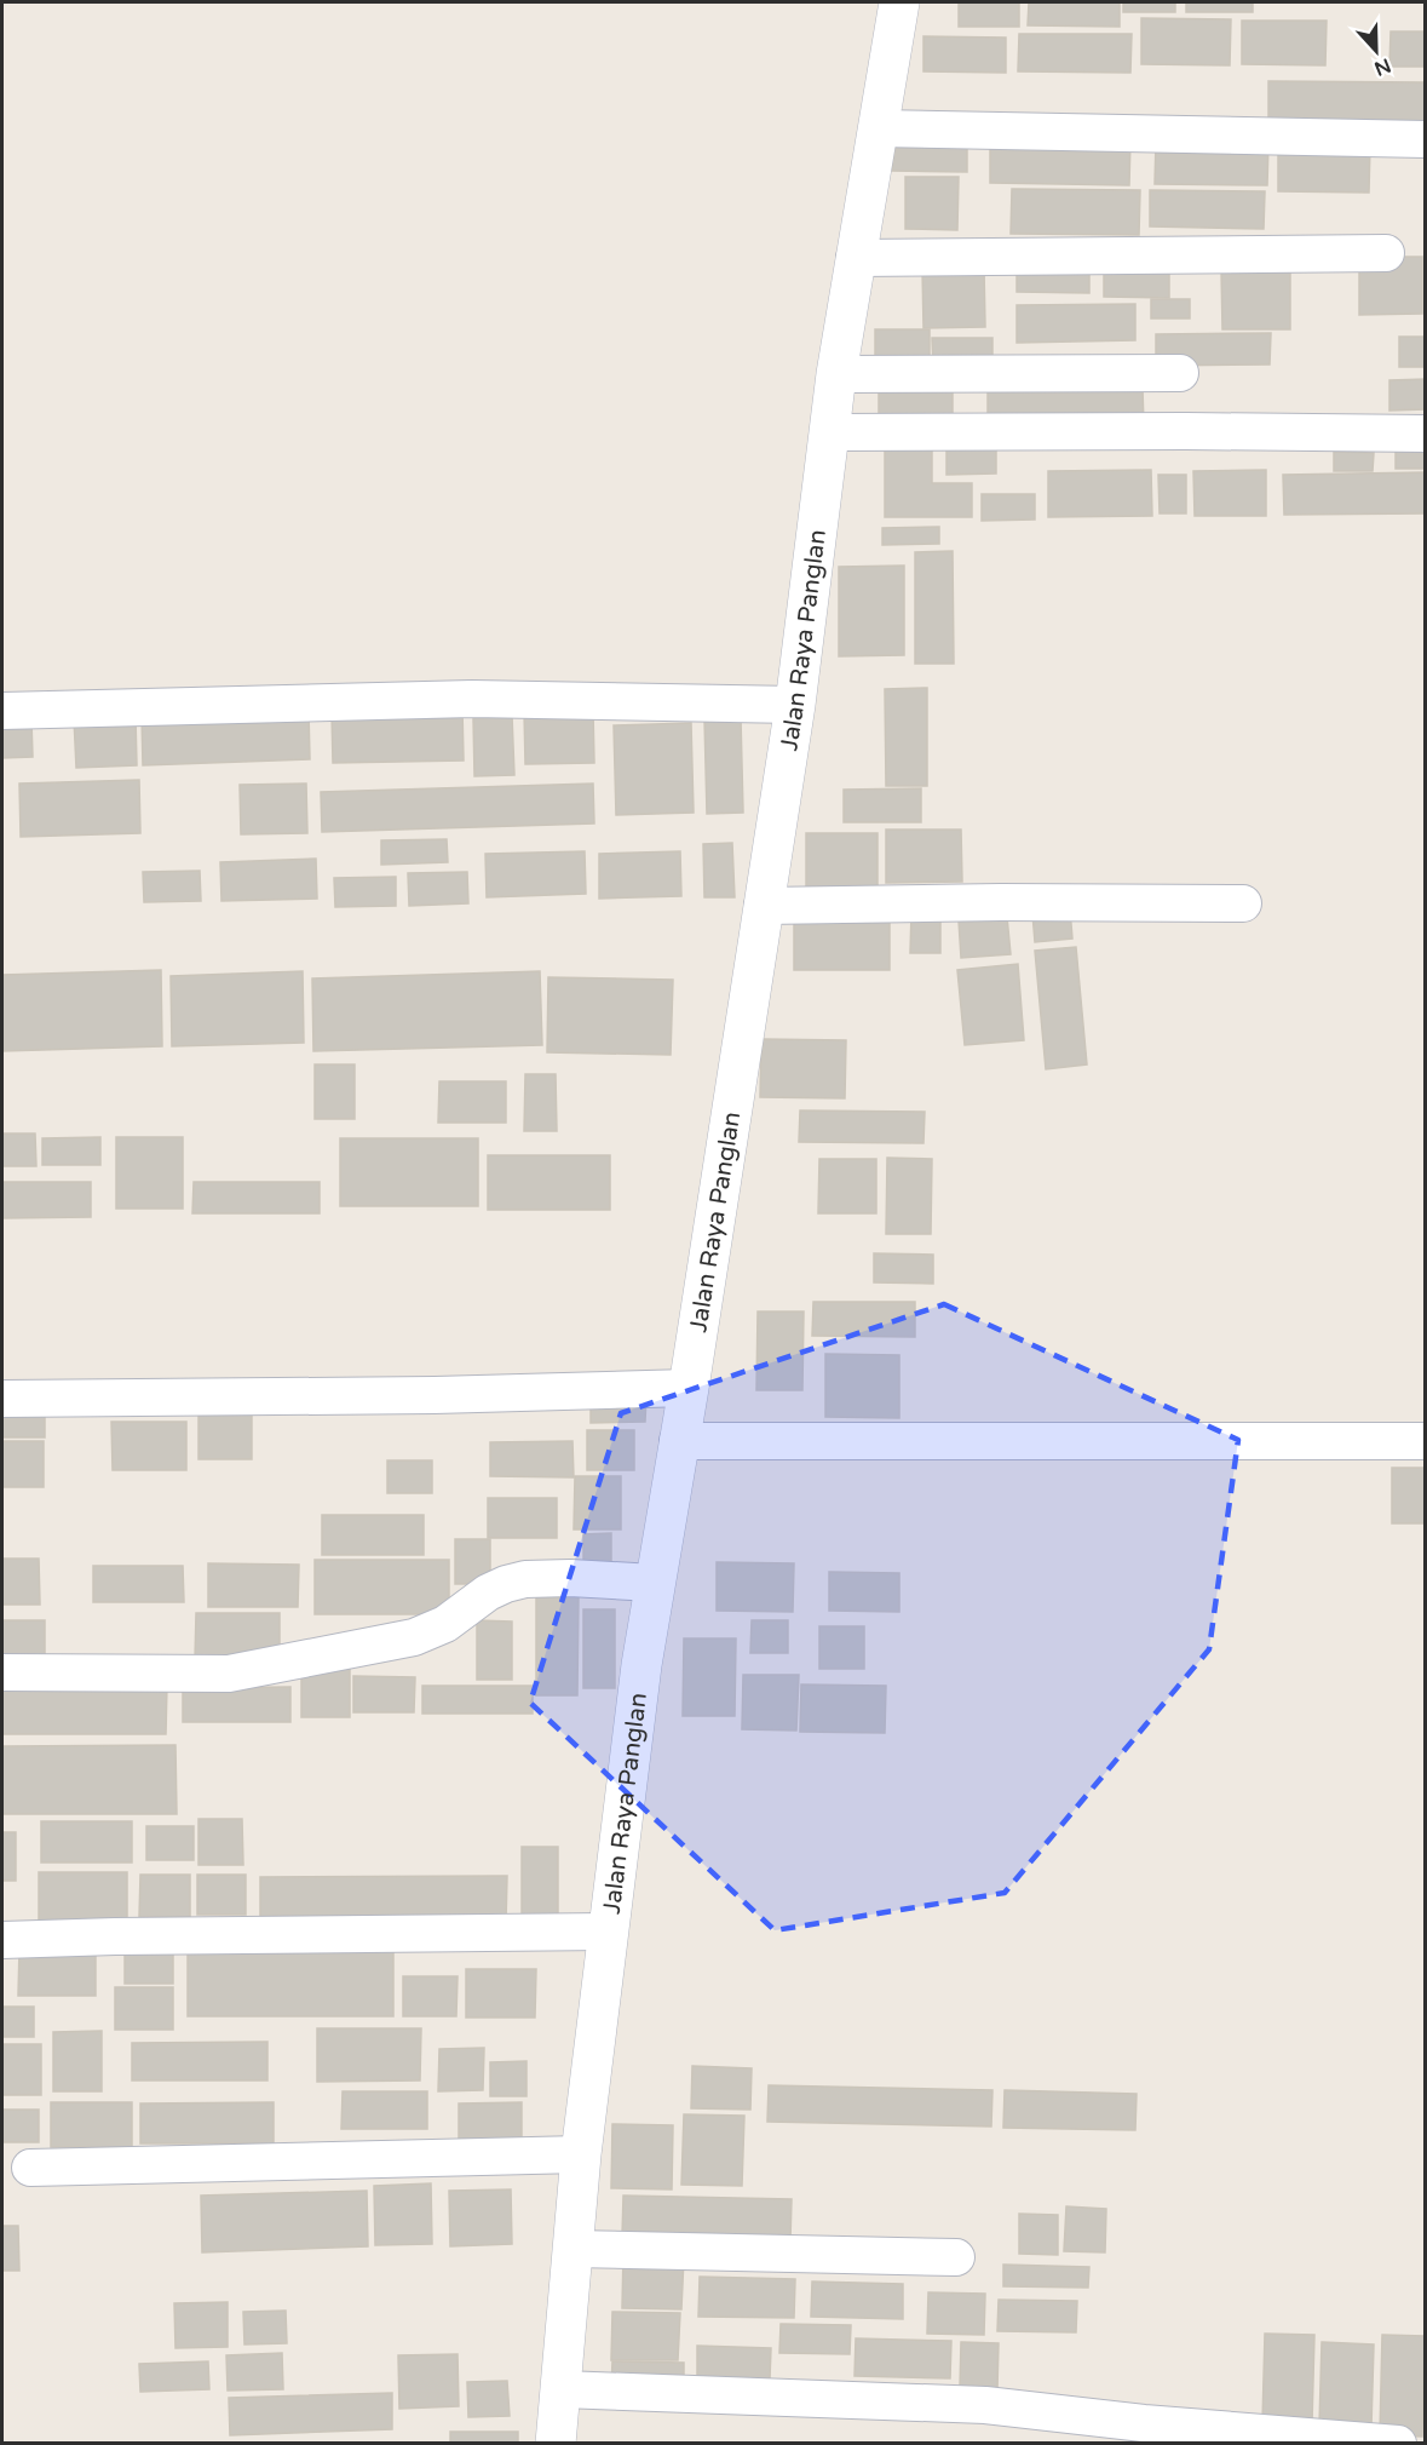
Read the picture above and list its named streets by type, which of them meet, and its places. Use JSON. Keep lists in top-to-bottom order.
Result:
{
  "streets": {
    "street": ["Jalan Raya Panglan"]
  },
  "north": "bottom"
}
